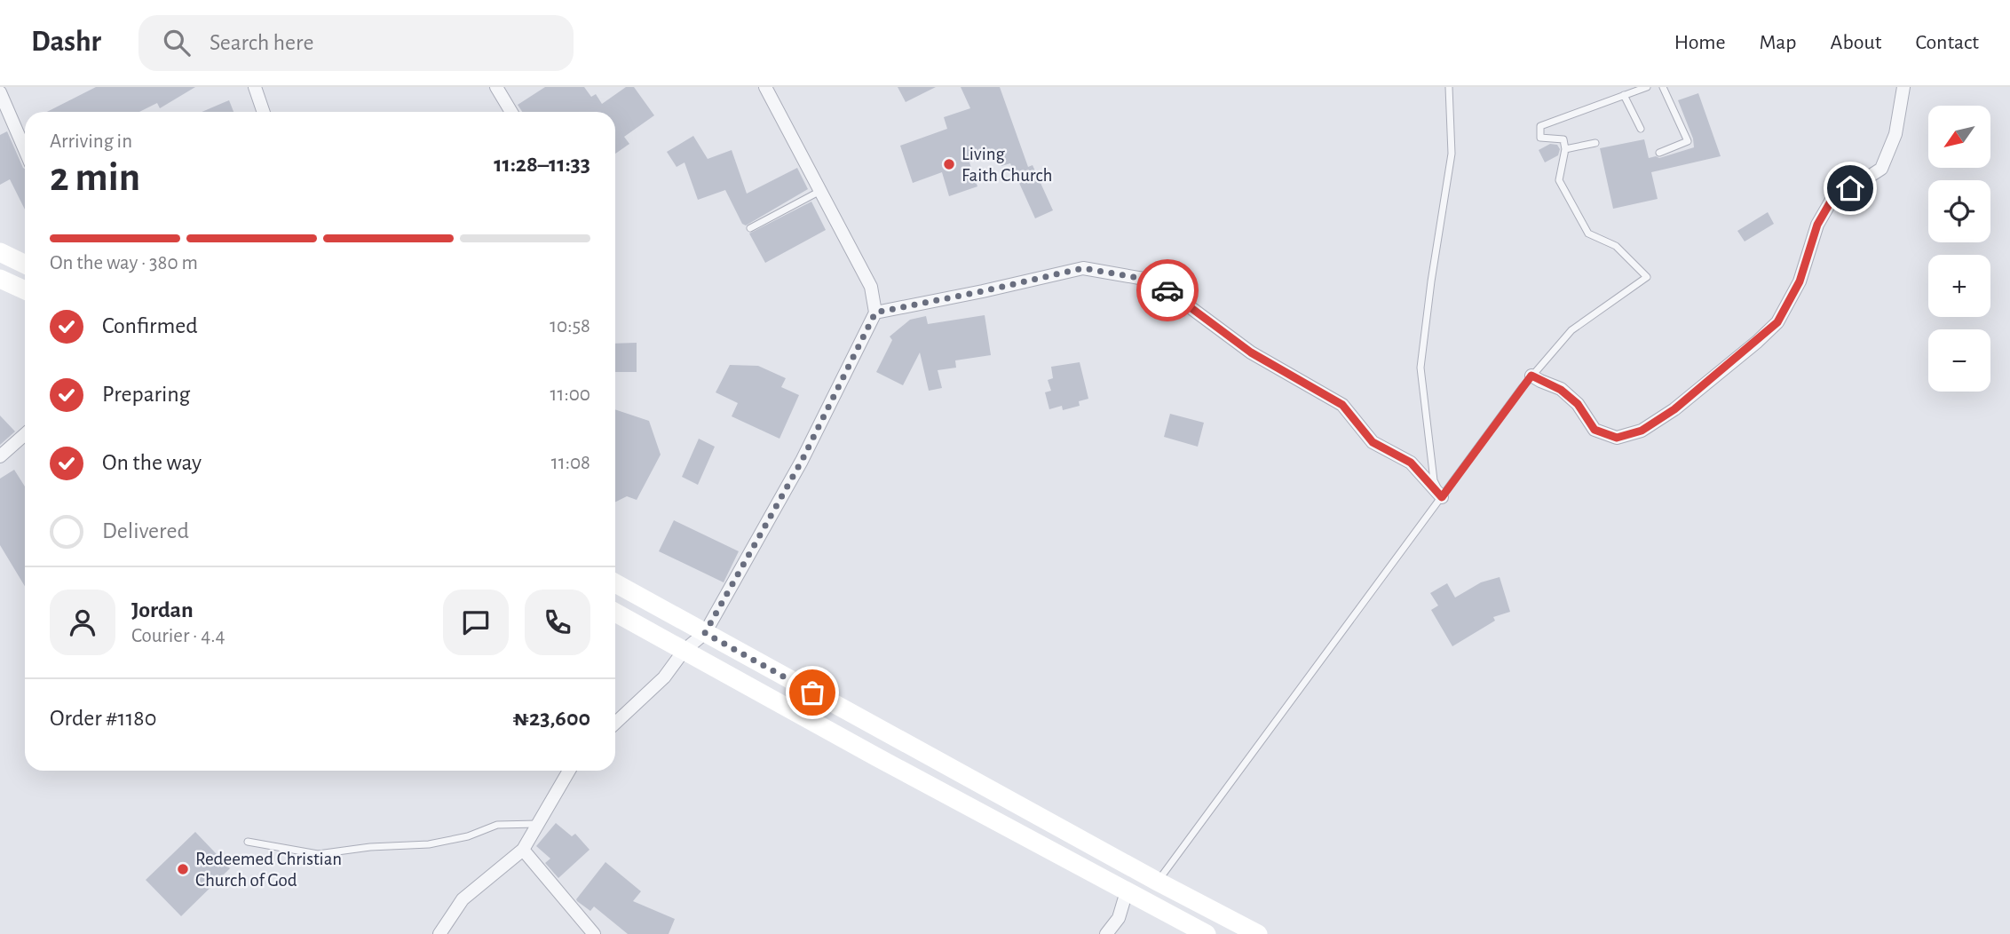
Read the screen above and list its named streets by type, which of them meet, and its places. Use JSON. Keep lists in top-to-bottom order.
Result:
{
  "places": ["Living Faith Church", "Redeemed Christian Church of God"],
  "north": "bottom left",
  "page": {
    "header": "Dashr",
    "search": "Search here",
    "nav": [
      "Home",
      "Map",
      "About",
      "Contact"
    ],
    "map_buttons": ["+", "−"],
    "heading": ["2 min", "Arriving in", "11:28–11:33"],
    "panel": [
      "Jordan",
      "Courier · 4.4",
      "Order #1180",
      "₦23,600"
    ],
    "bar": "On the way · 380 m",
    "list": [
      ["Confirmed", "10:58"],
      ["Preparing", "11:00"],
      ["On the way", "11:08"],
      "Delivered"
    ]
  }
}
